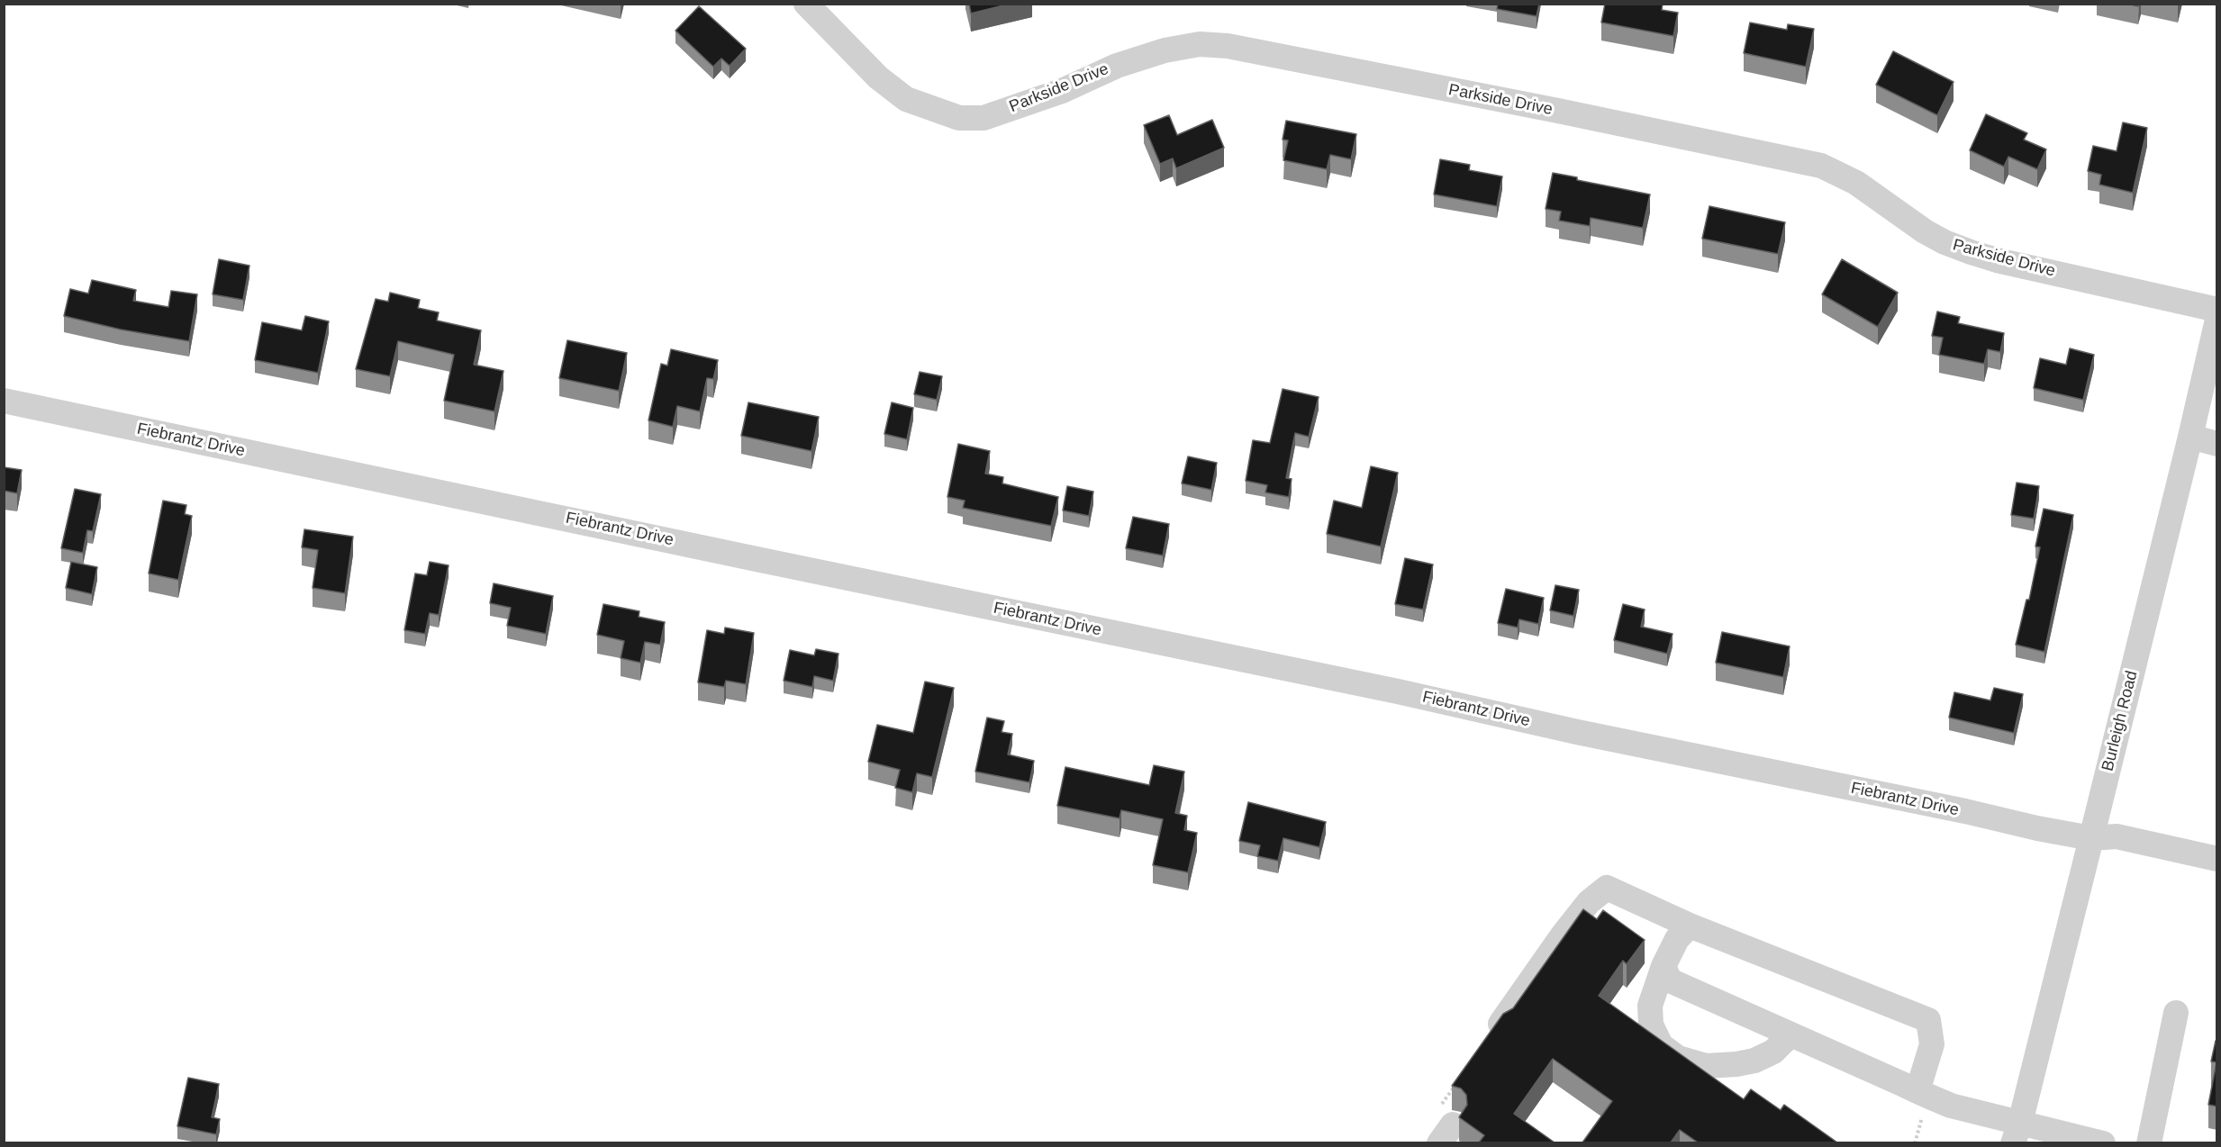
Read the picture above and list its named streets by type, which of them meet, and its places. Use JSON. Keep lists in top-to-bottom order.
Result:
{
  "streets": {
    "street": ["Parkside Drive", "Fiebrantz Drive", "Burleigh Road"]
  },
  "crossings": [
    ["Fiebrantz Drive", "Burleigh Road"]
  ]
}
